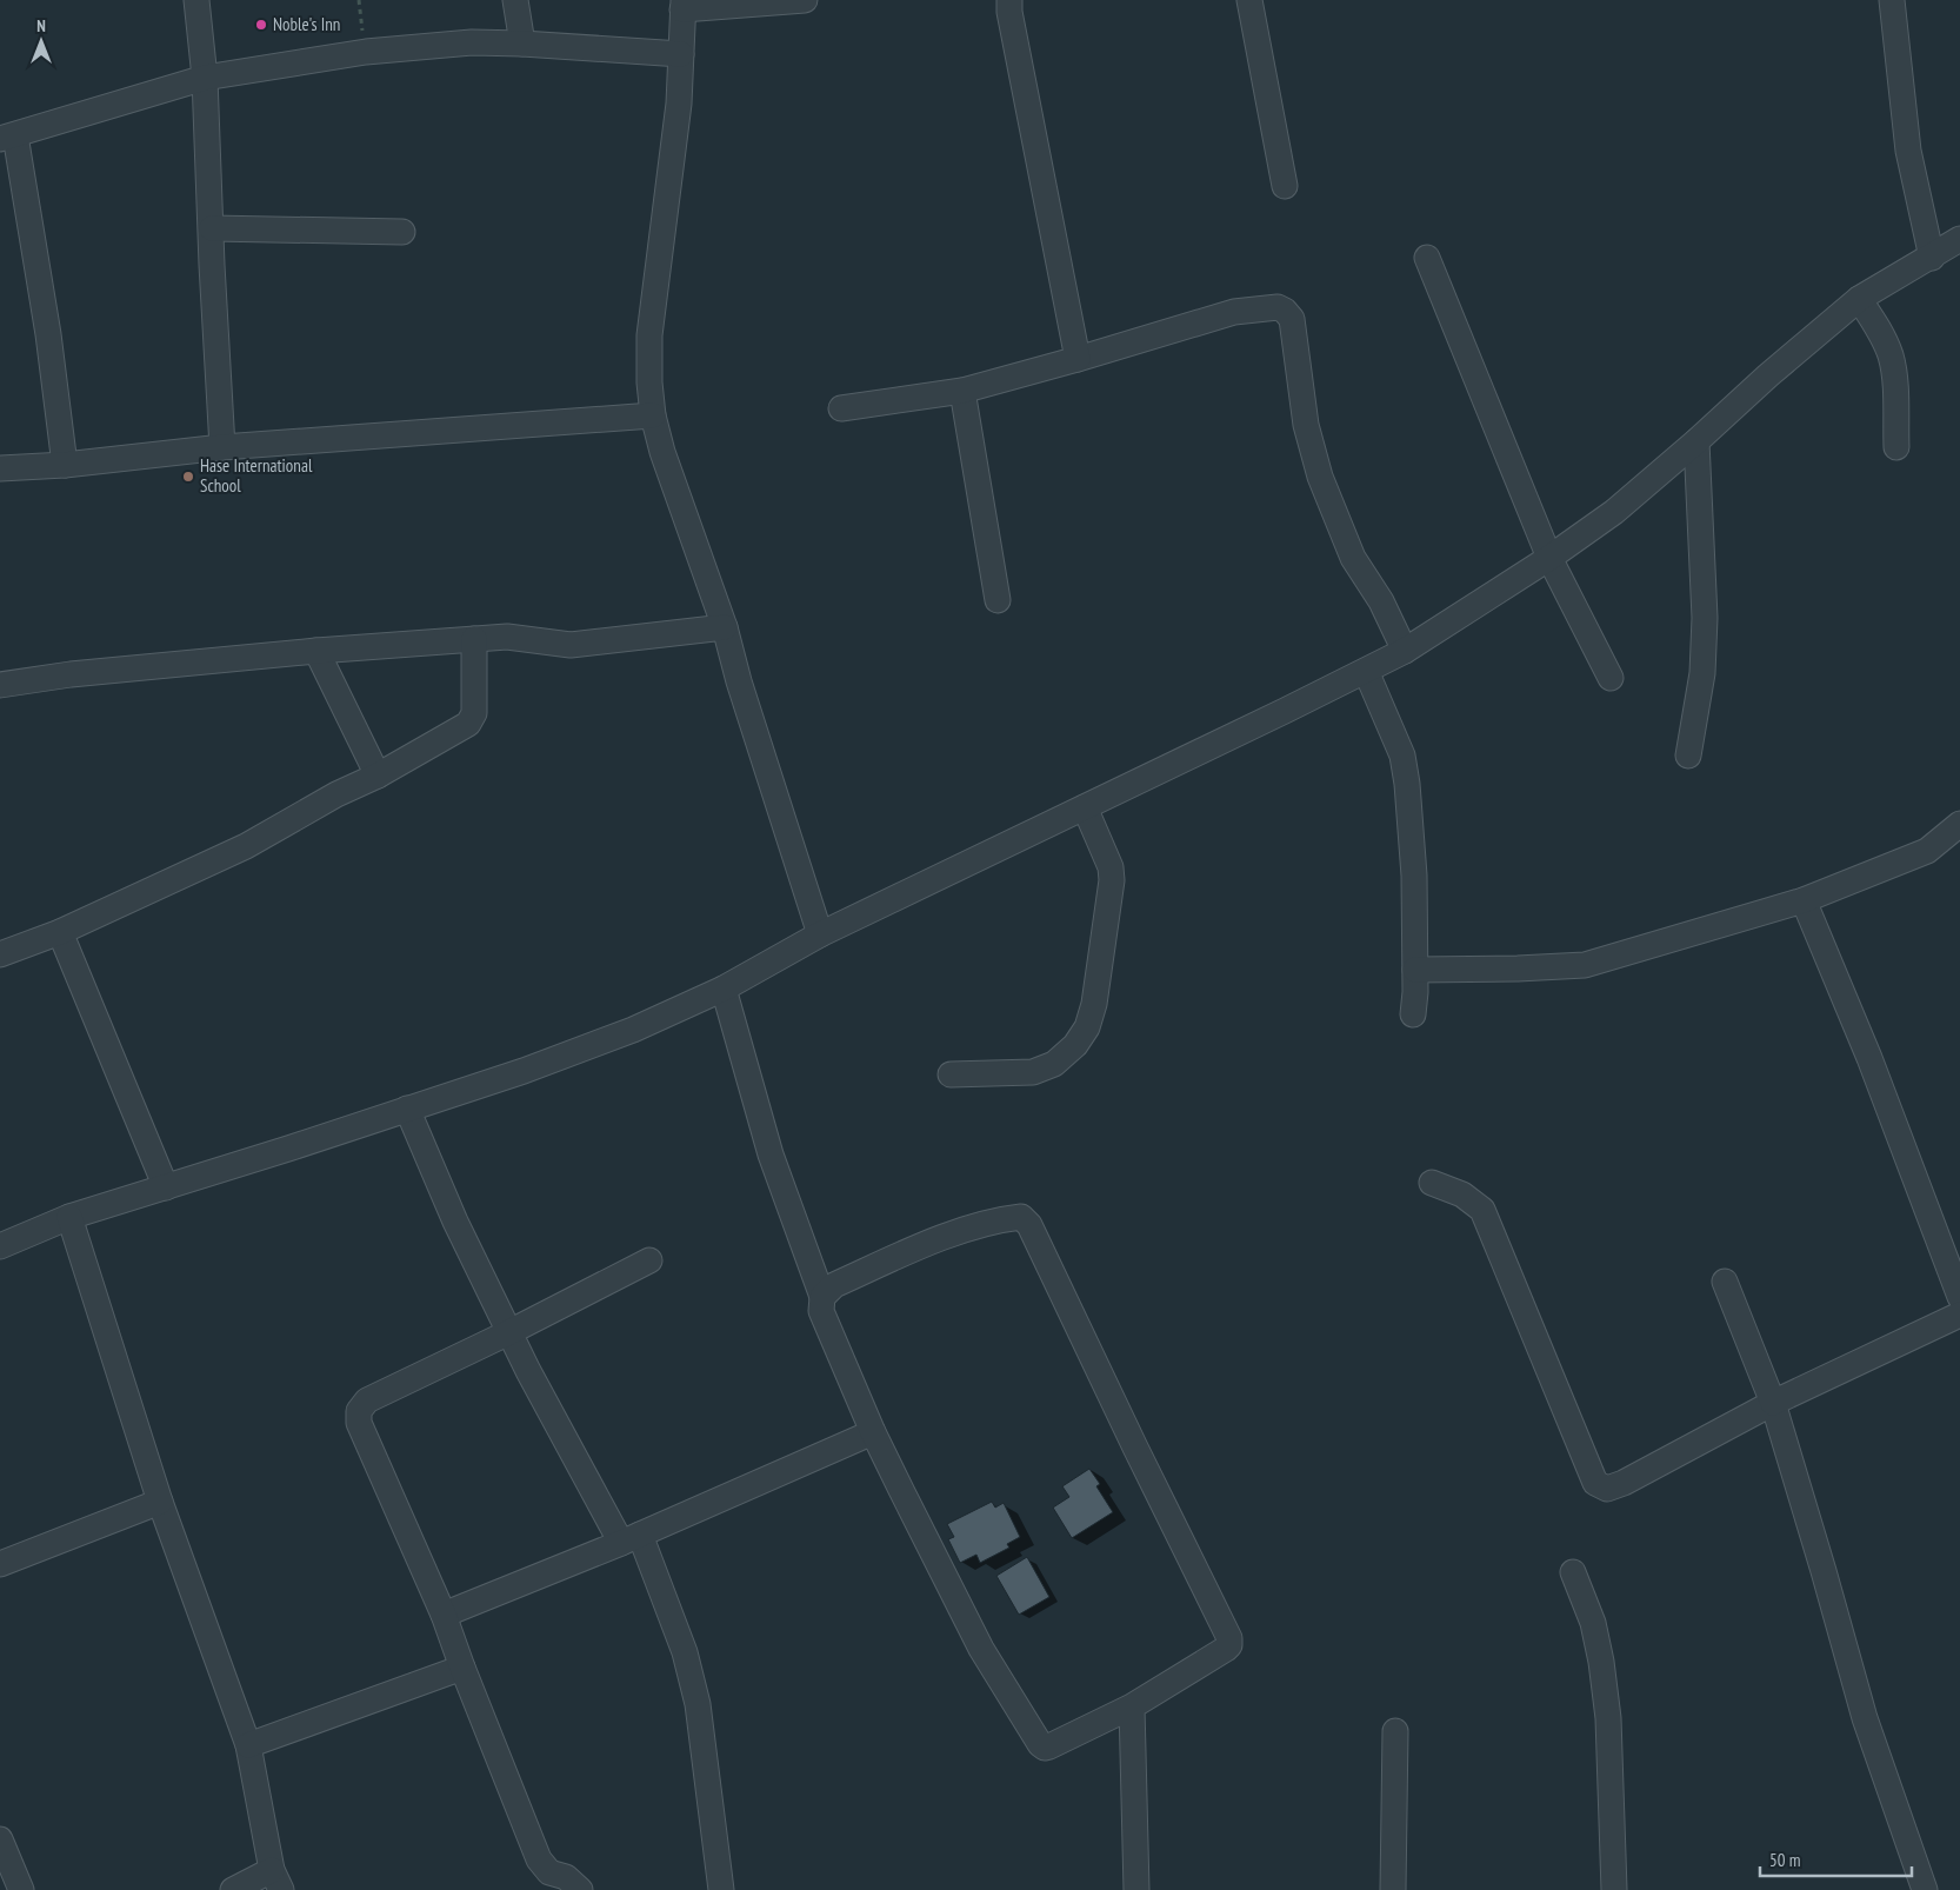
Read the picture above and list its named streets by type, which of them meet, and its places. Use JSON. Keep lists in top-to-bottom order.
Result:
{
  "places": ["Noble's Inn", "Hase International School"],
  "scale_bar": "50 m",
  "north": "top"
}
